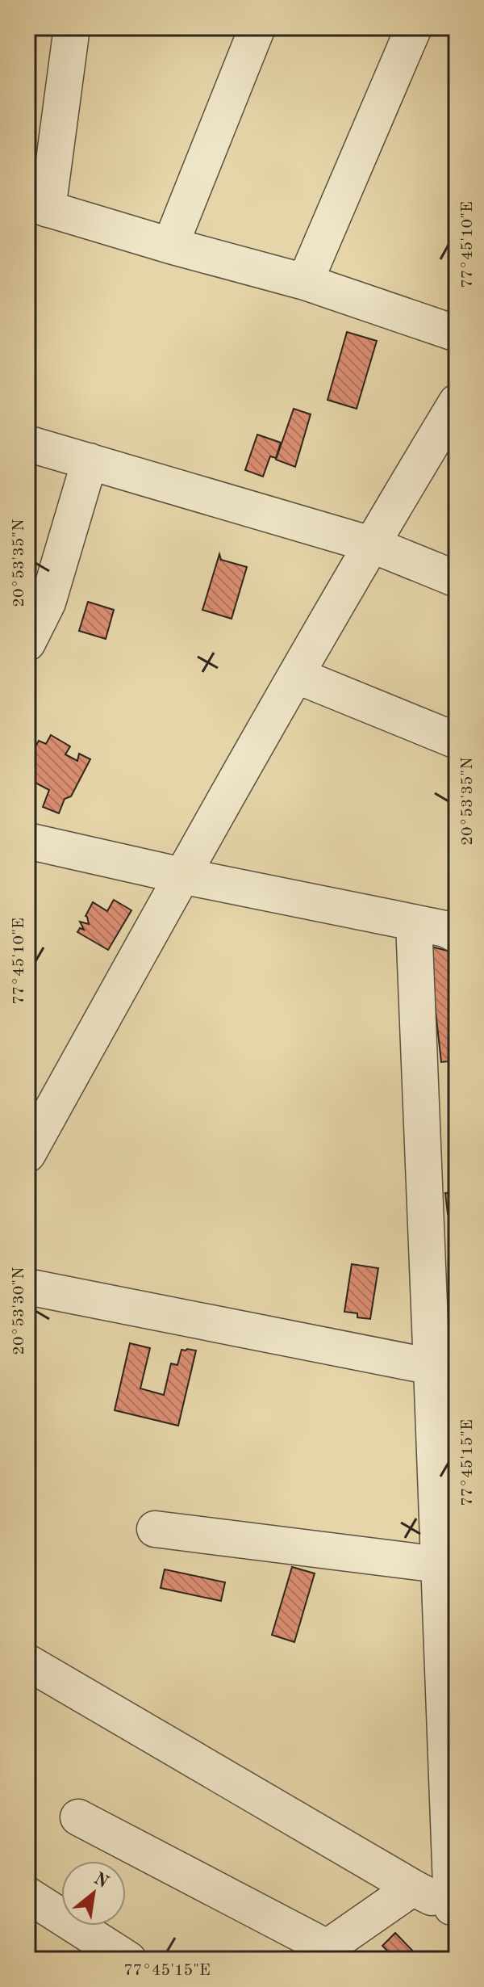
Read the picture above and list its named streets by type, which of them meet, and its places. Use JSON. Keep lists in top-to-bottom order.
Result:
{
  "north": "top right",
  "coordinates": [
    "77°45'10\"E",
    "20°53'35\"N",
    "20°53'30\"N",
    "77°45'15\"E"
  ]
}
